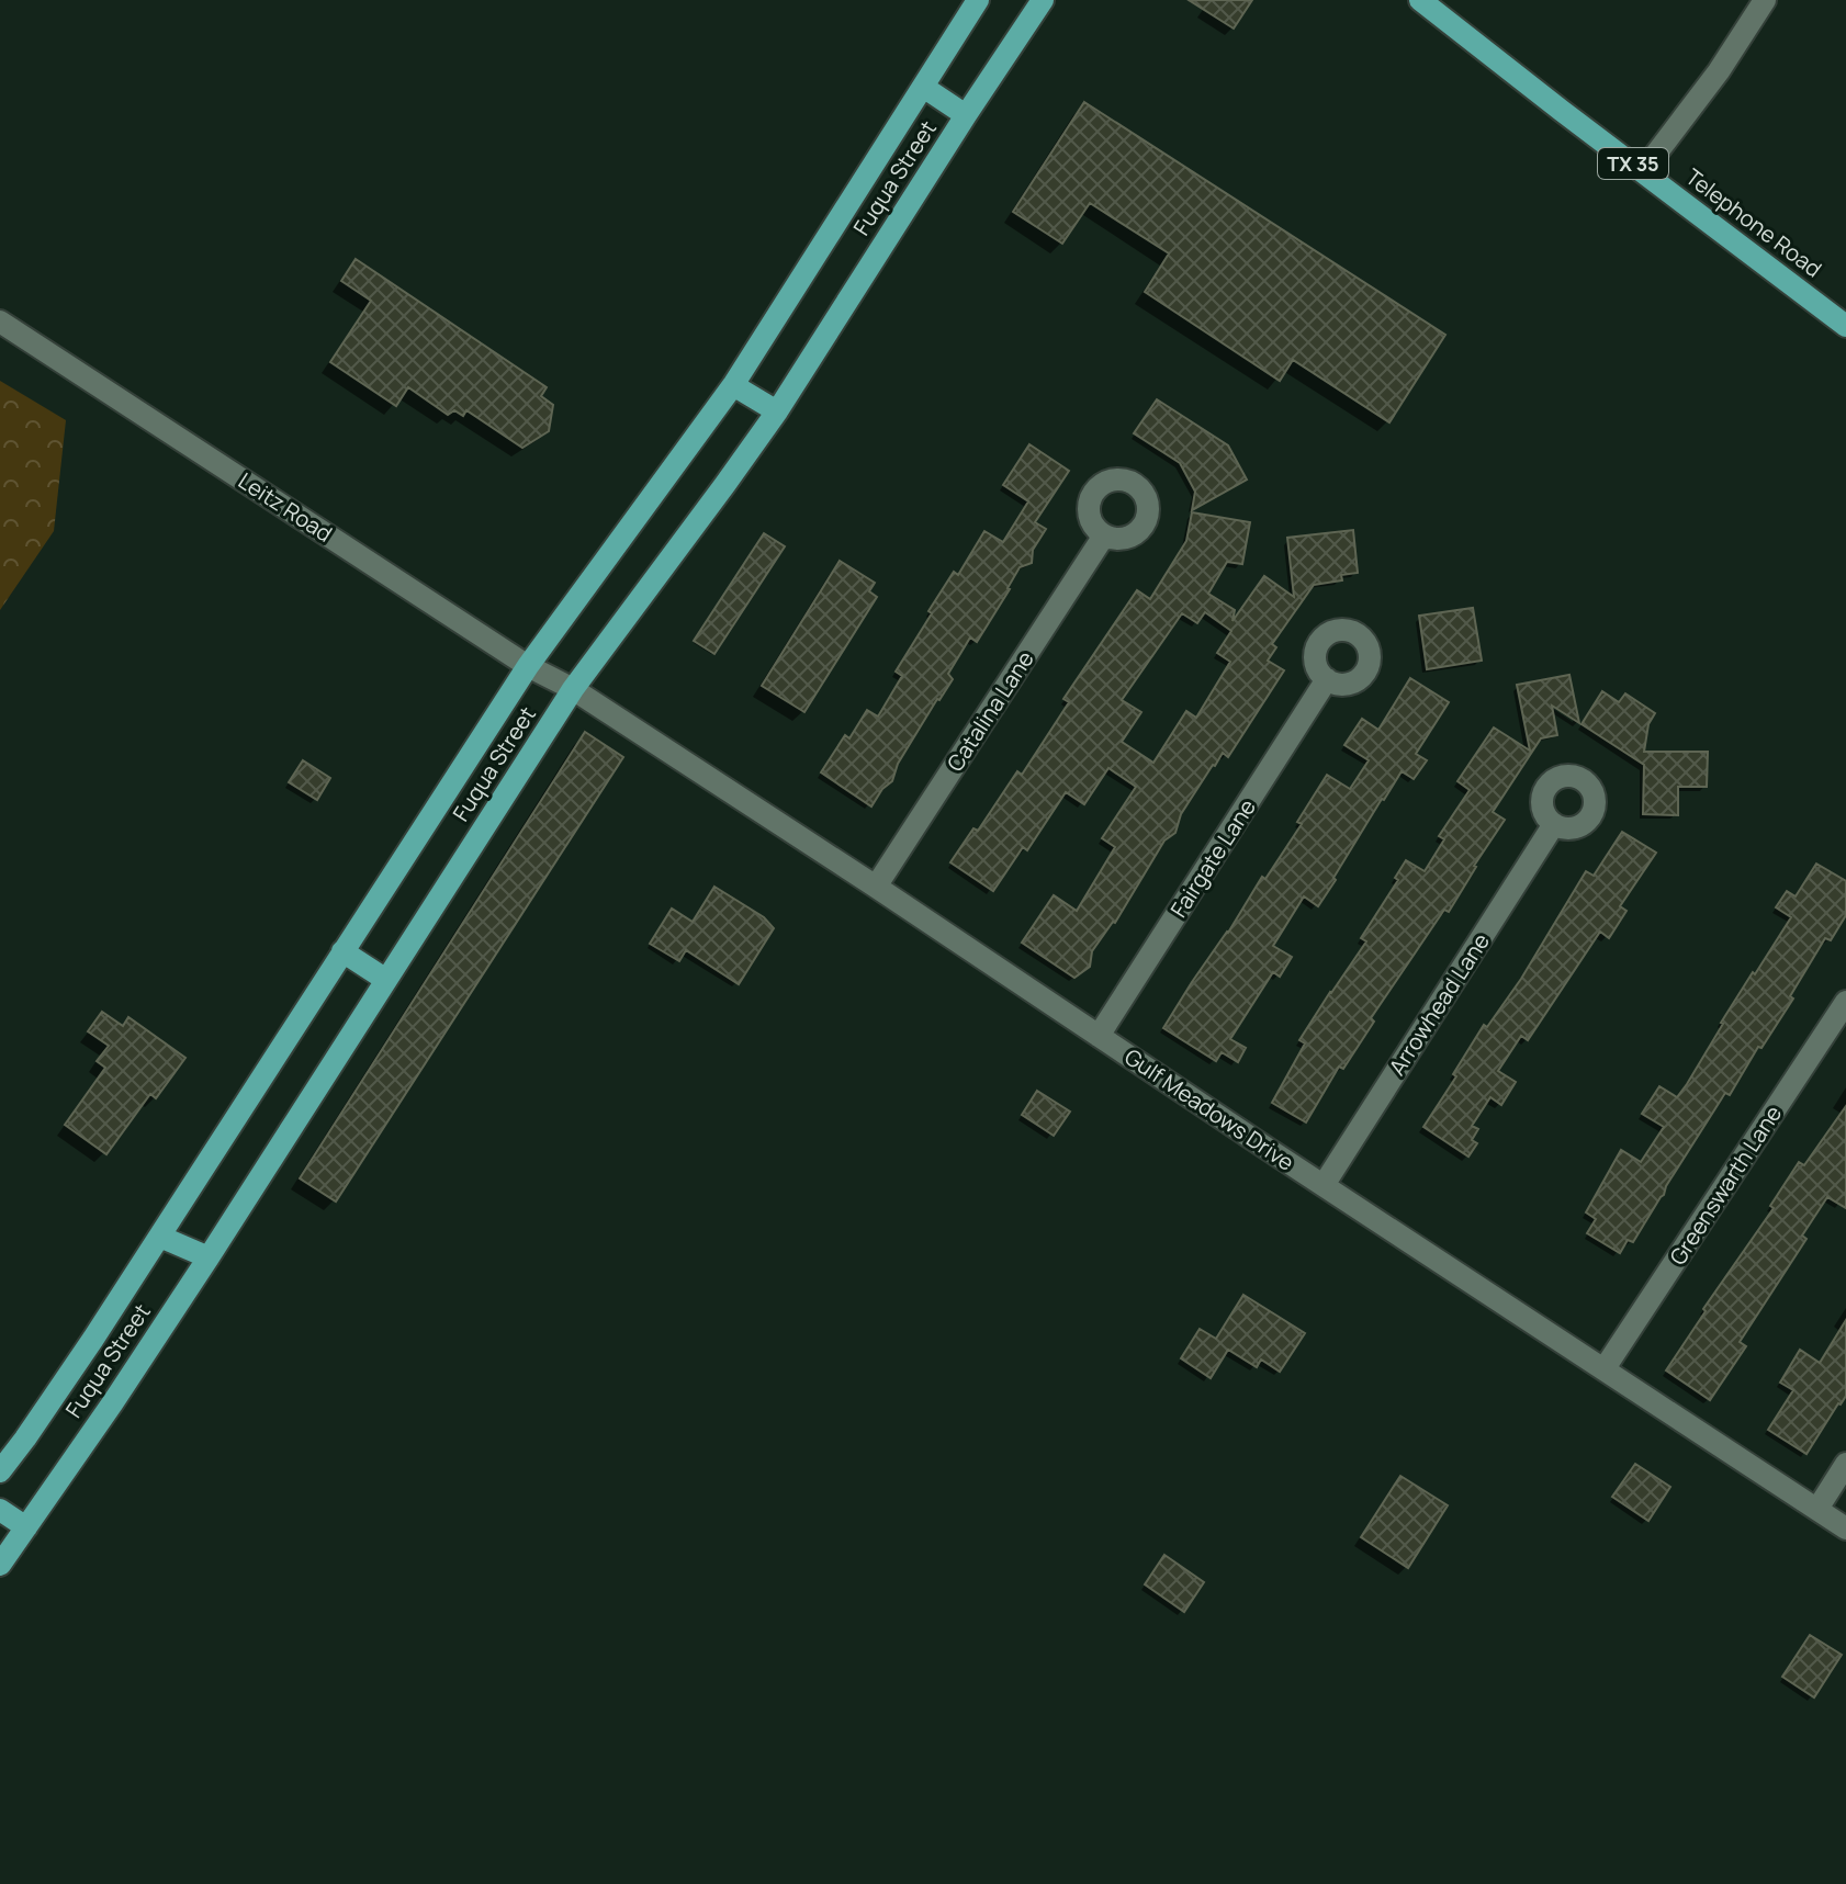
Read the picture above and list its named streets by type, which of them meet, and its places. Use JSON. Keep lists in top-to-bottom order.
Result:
{
  "streets": {
    "main road": ["TX 35", "Fuqua Street", "Telephone Road"],
    "street": [
      "Leitz Road",
      "Catalina Lane",
      "Fairgate Lane",
      "Arrowhead Lane",
      "Gulf Meadows Drive",
      "Greenswarth Lane"
    ]
  },
  "crossings": [
    ["Fuqua Street", "Leitz Road"],
    ["Fuqua Street", "Gulf Meadows Drive"],
    ["Leitz Road", "Gulf Meadows Drive"],
    ["Catalina Lane", "Gulf Meadows Drive"],
    ["Fairgate Lane", "Gulf Meadows Drive"],
    ["Arrowhead Lane", "Gulf Meadows Drive"],
    ["Gulf Meadows Drive", "Greenswarth Lane"]
  ]
}
